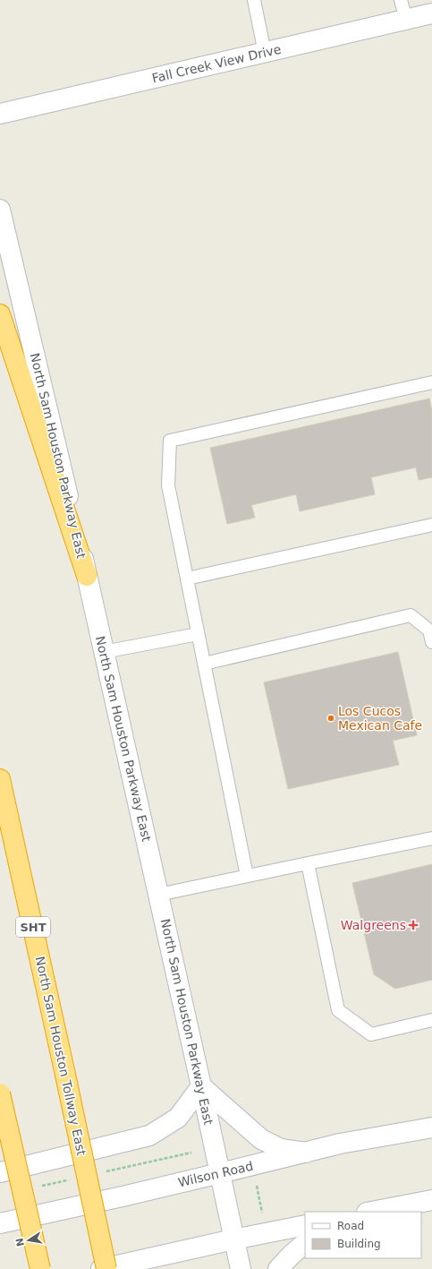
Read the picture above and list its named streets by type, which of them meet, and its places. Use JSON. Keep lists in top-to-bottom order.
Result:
{
  "streets": {
    "highway": ["SHT", "North Sam Houston Tollway East"],
    "main road": ["Fall Creek View Drive", "North Sam Houston Parkway East", "Wilson Road"]
  },
  "crossings": [
    ["North Sam Houston Parkway East", "Wilson Road"]
  ],
  "places": {
    "other": ["Los Cucos Mexican Cafe"],
    "health": ["Walgreens"]
  },
  "legend": ["Road", "Building"],
  "north": "left"
}
